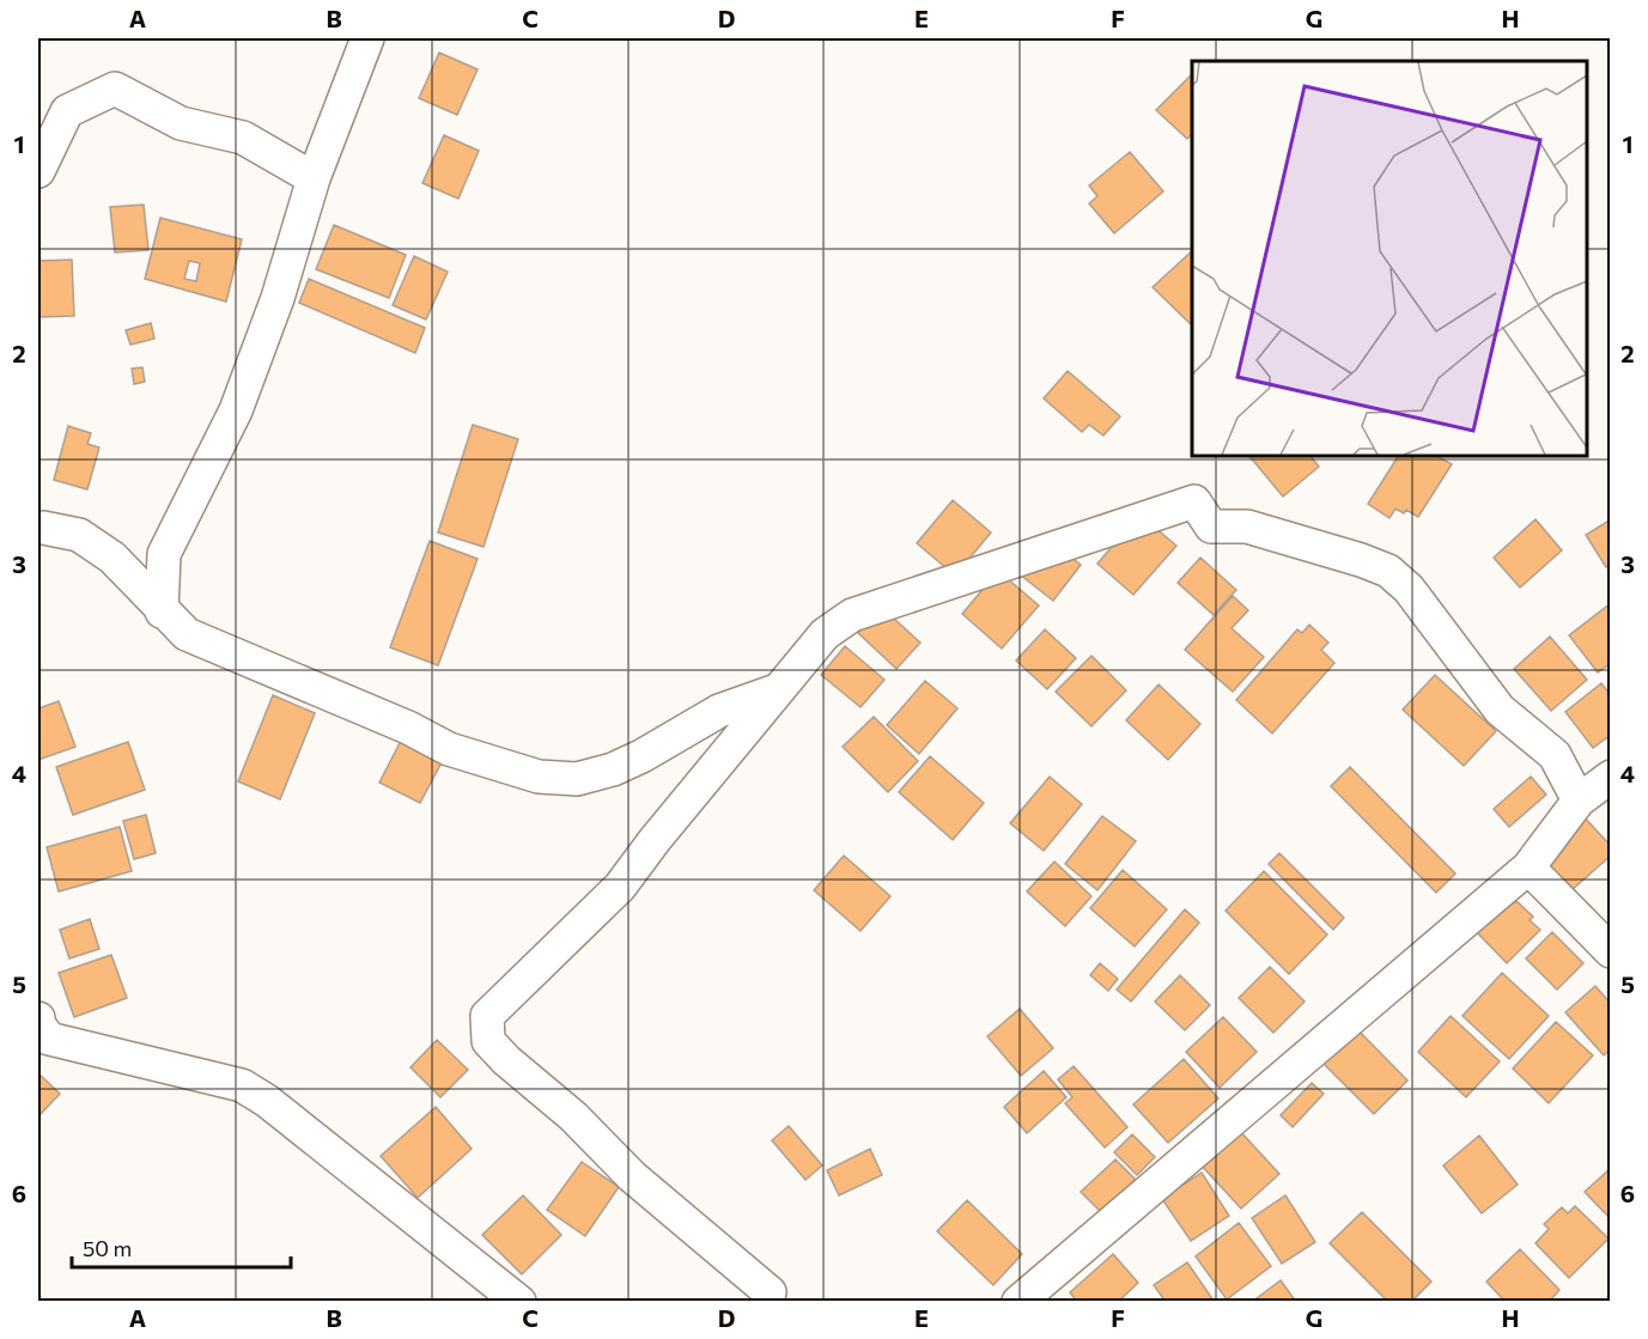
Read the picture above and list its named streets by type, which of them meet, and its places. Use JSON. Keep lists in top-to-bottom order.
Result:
{
  "scale_bar": "50 m",
  "grid": {
    "columns": [
      "A",
      "B",
      "C",
      "D",
      "E",
      "F",
      "G",
      "H"
    ],
    "rows": [
      "1",
      "2",
      "3",
      "4",
      "5",
      "6"
    ]
  }
}
